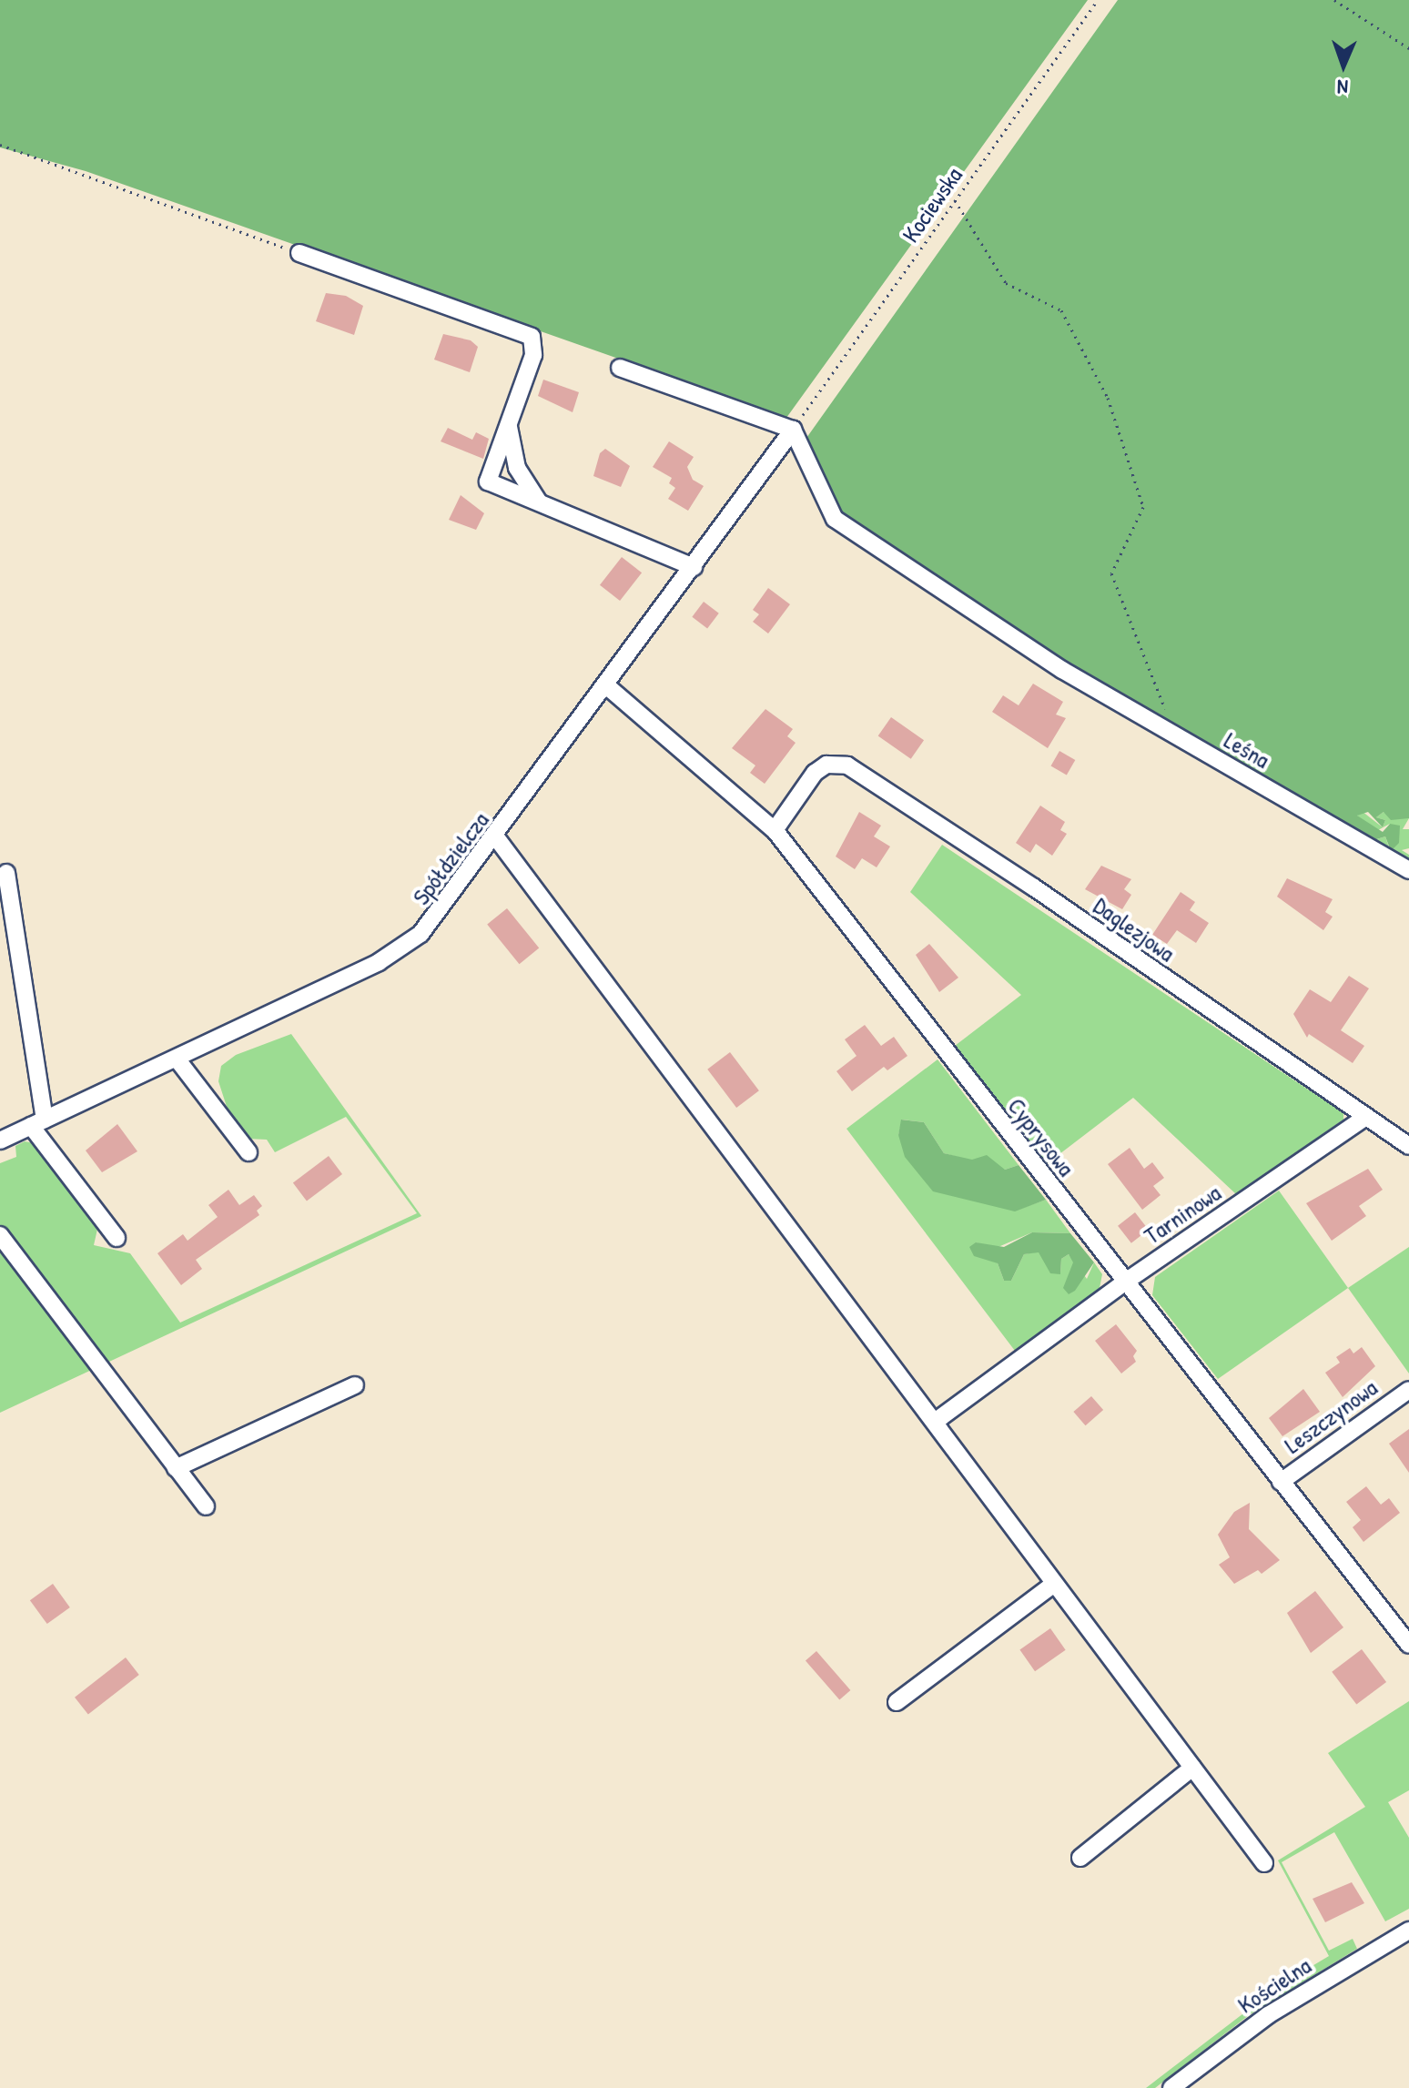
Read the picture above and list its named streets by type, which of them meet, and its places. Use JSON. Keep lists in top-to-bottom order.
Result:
{
  "streets": {
    "street": [
      "Leśna",
      "Spółdzielcza",
      "Daglezjowa",
      "Cyprysowa",
      "Tarninowa",
      "Leszczynowa",
      "Kościelna"
    ],
    "path": ["Kociewska"]
  },
  "crossings": [
    ["Kociewska", "Leśna"],
    ["Kociewska", "Spółdzielcza"],
    ["Leśna", "Spółdzielcza"],
    ["Spółdzielcza", "Cyprysowa"],
    ["Daglezjowa", "Cyprysowa"],
    ["Daglezjowa", "Tarninowa"],
    ["Cyprysowa", "Tarninowa"],
    ["Cyprysowa", "Leszczynowa"]
  ],
  "north": "bottom"
}
